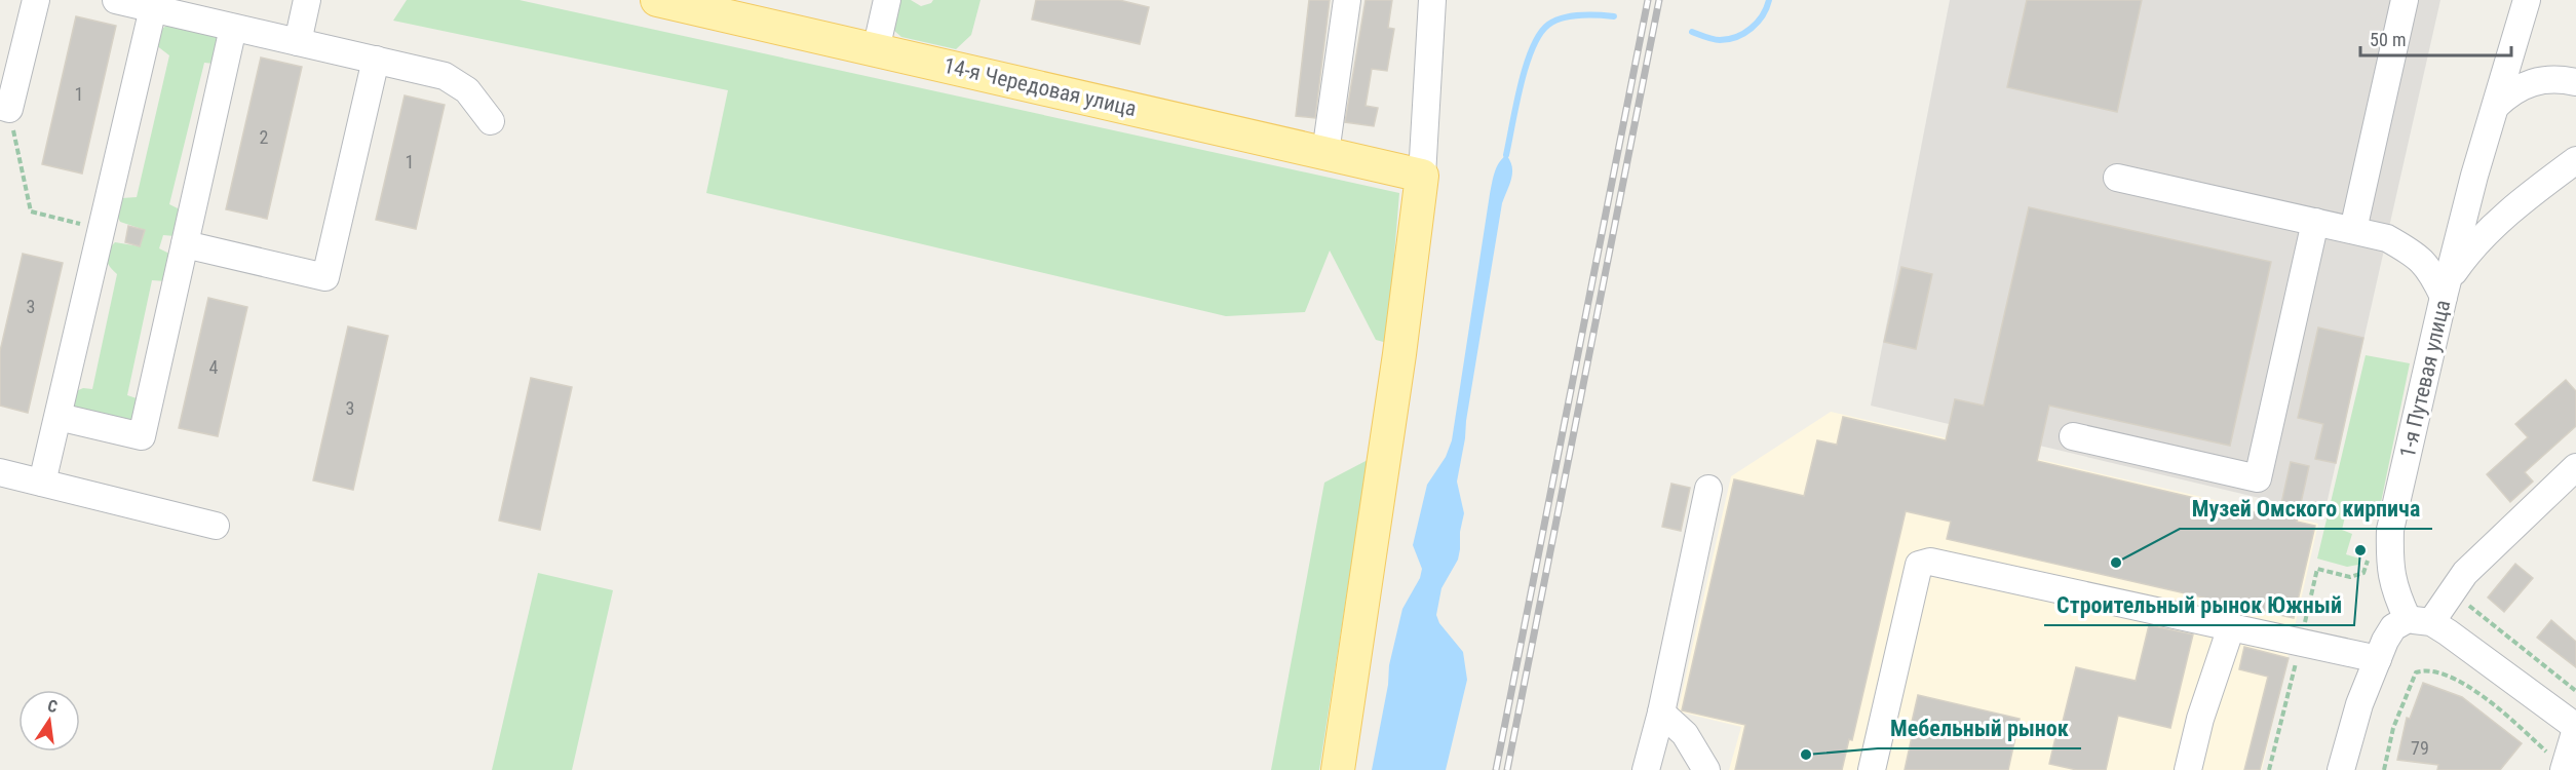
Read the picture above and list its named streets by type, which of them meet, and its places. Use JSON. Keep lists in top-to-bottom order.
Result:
{
  "streets": {
    "main road": ["14-я Чередовая улица"],
    "street": ["1-я Путевая улица"]
  },
  "places": ["Строительный рынок Южный", "Музей Омского кирпича", "Мебельный рынок"],
  "house_numbers": [
    "1",
    "2",
    "1",
    "3",
    "4",
    "3",
    "79"
  ],
  "scale_bar": "50 m",
  "north": "top"
}
